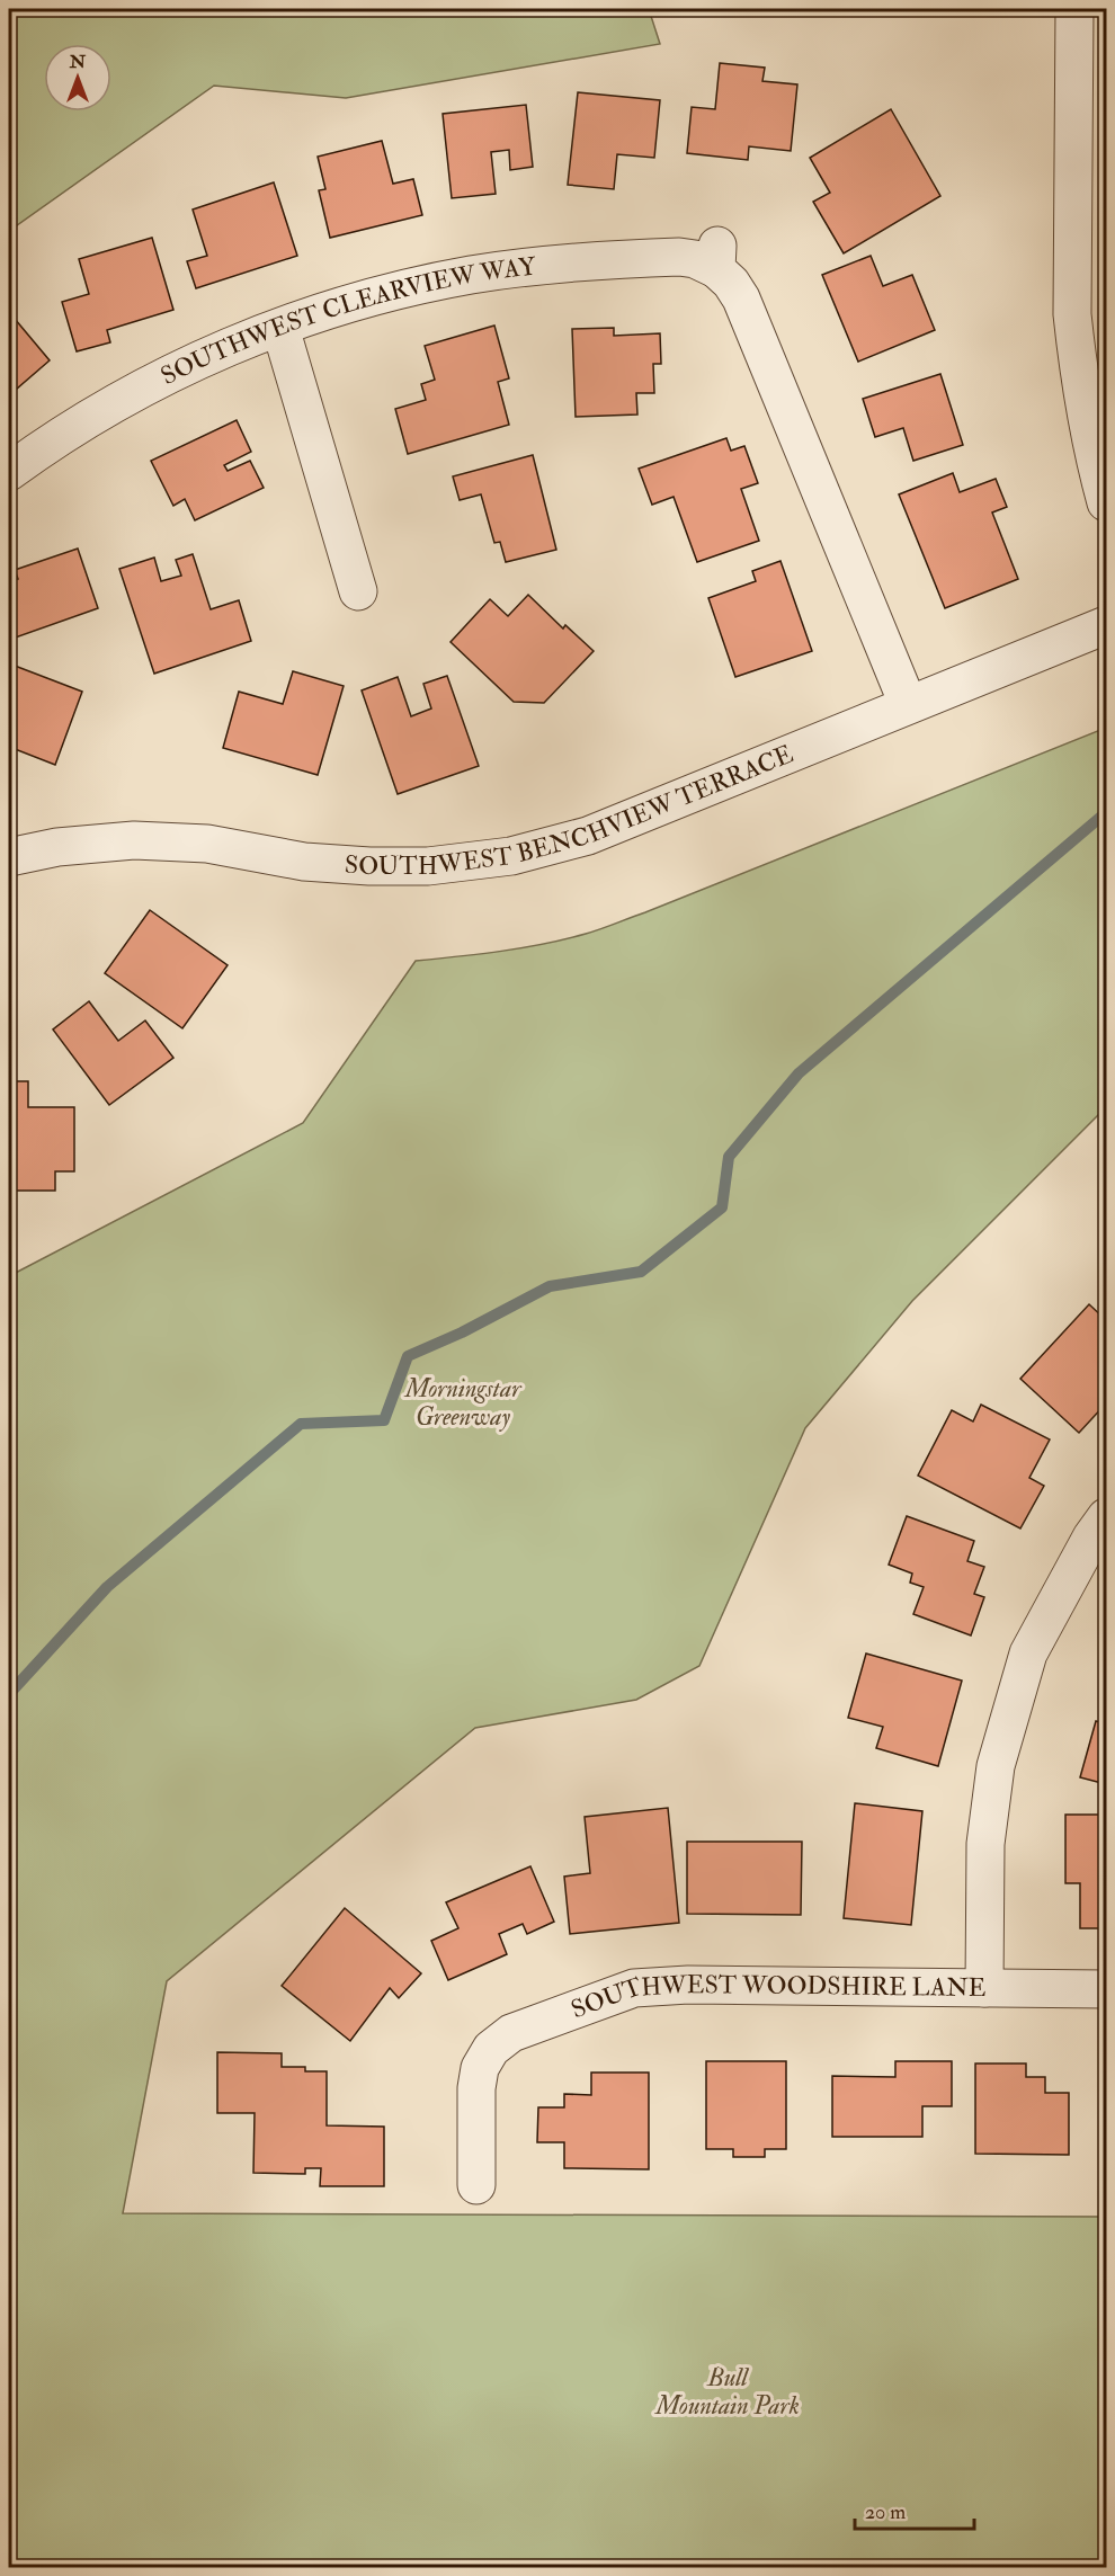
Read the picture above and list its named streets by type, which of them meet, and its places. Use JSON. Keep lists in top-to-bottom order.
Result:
{
  "streets": {
    "street": ["SOUTHWEST CLEARVIEW WAY", "SOUTHWEST BENCHVIEW TERRACE", "SOUTHWEST WOODSHIRE LANE"]
  },
  "crossings": [
    ["SOUTHWEST CLEARVIEW WAY", "SOUTHWEST BENCHVIEW TERRACE"]
  ],
  "parks": ["Morningstar Greenway", "Bull Mountain Park"],
  "scale_bar": "20 m",
  "north": "top"
}
